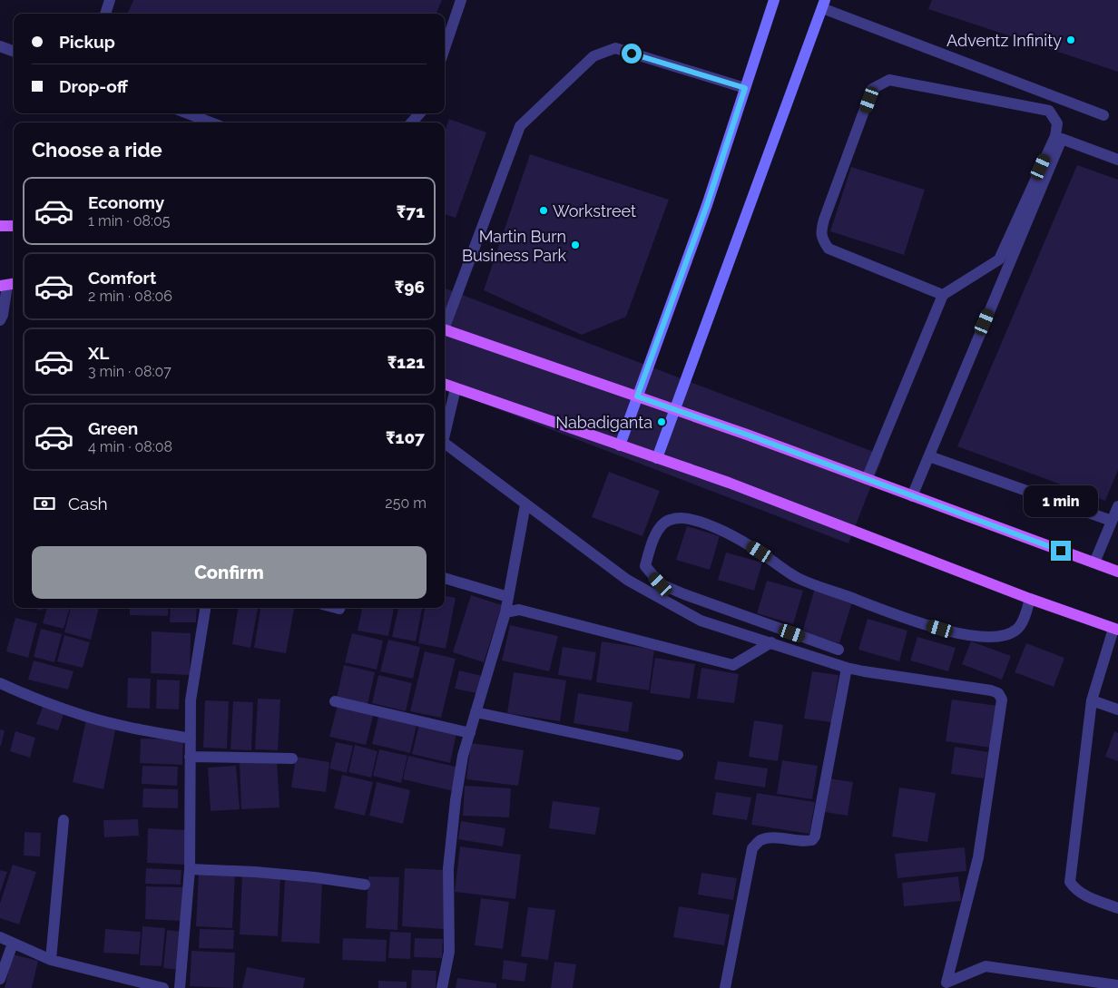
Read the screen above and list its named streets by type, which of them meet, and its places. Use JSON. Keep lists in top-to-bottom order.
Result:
{
  "places": [
    "Adventz Infinity",
    "Workstreet",
    "Martin Burn Business Park",
    "Nabadiganta"
  ],
  "page": {
    "banner": ["Pickup", "Drop-off"],
    "heading": "Choose a ride",
    "list": [
      {
        "name": "Economy",
        "note": "1 min · 08:05",
        "value": "₹71"
      },
      {
        "name": "Comfort",
        "note": "2 min · 08:06",
        "value": "₹96"
      },
      {
        "name": "XL",
        "note": "3 min · 08:07",
        "value": "₹121"
      },
      {
        "name": "Green",
        "note": "4 min · 08:08",
        "value": "₹107"
      }
    ],
    "pay": ["Cash", "250 m"],
    "bubble": "1 min",
    "buttons": "Confirm"
  }
}
